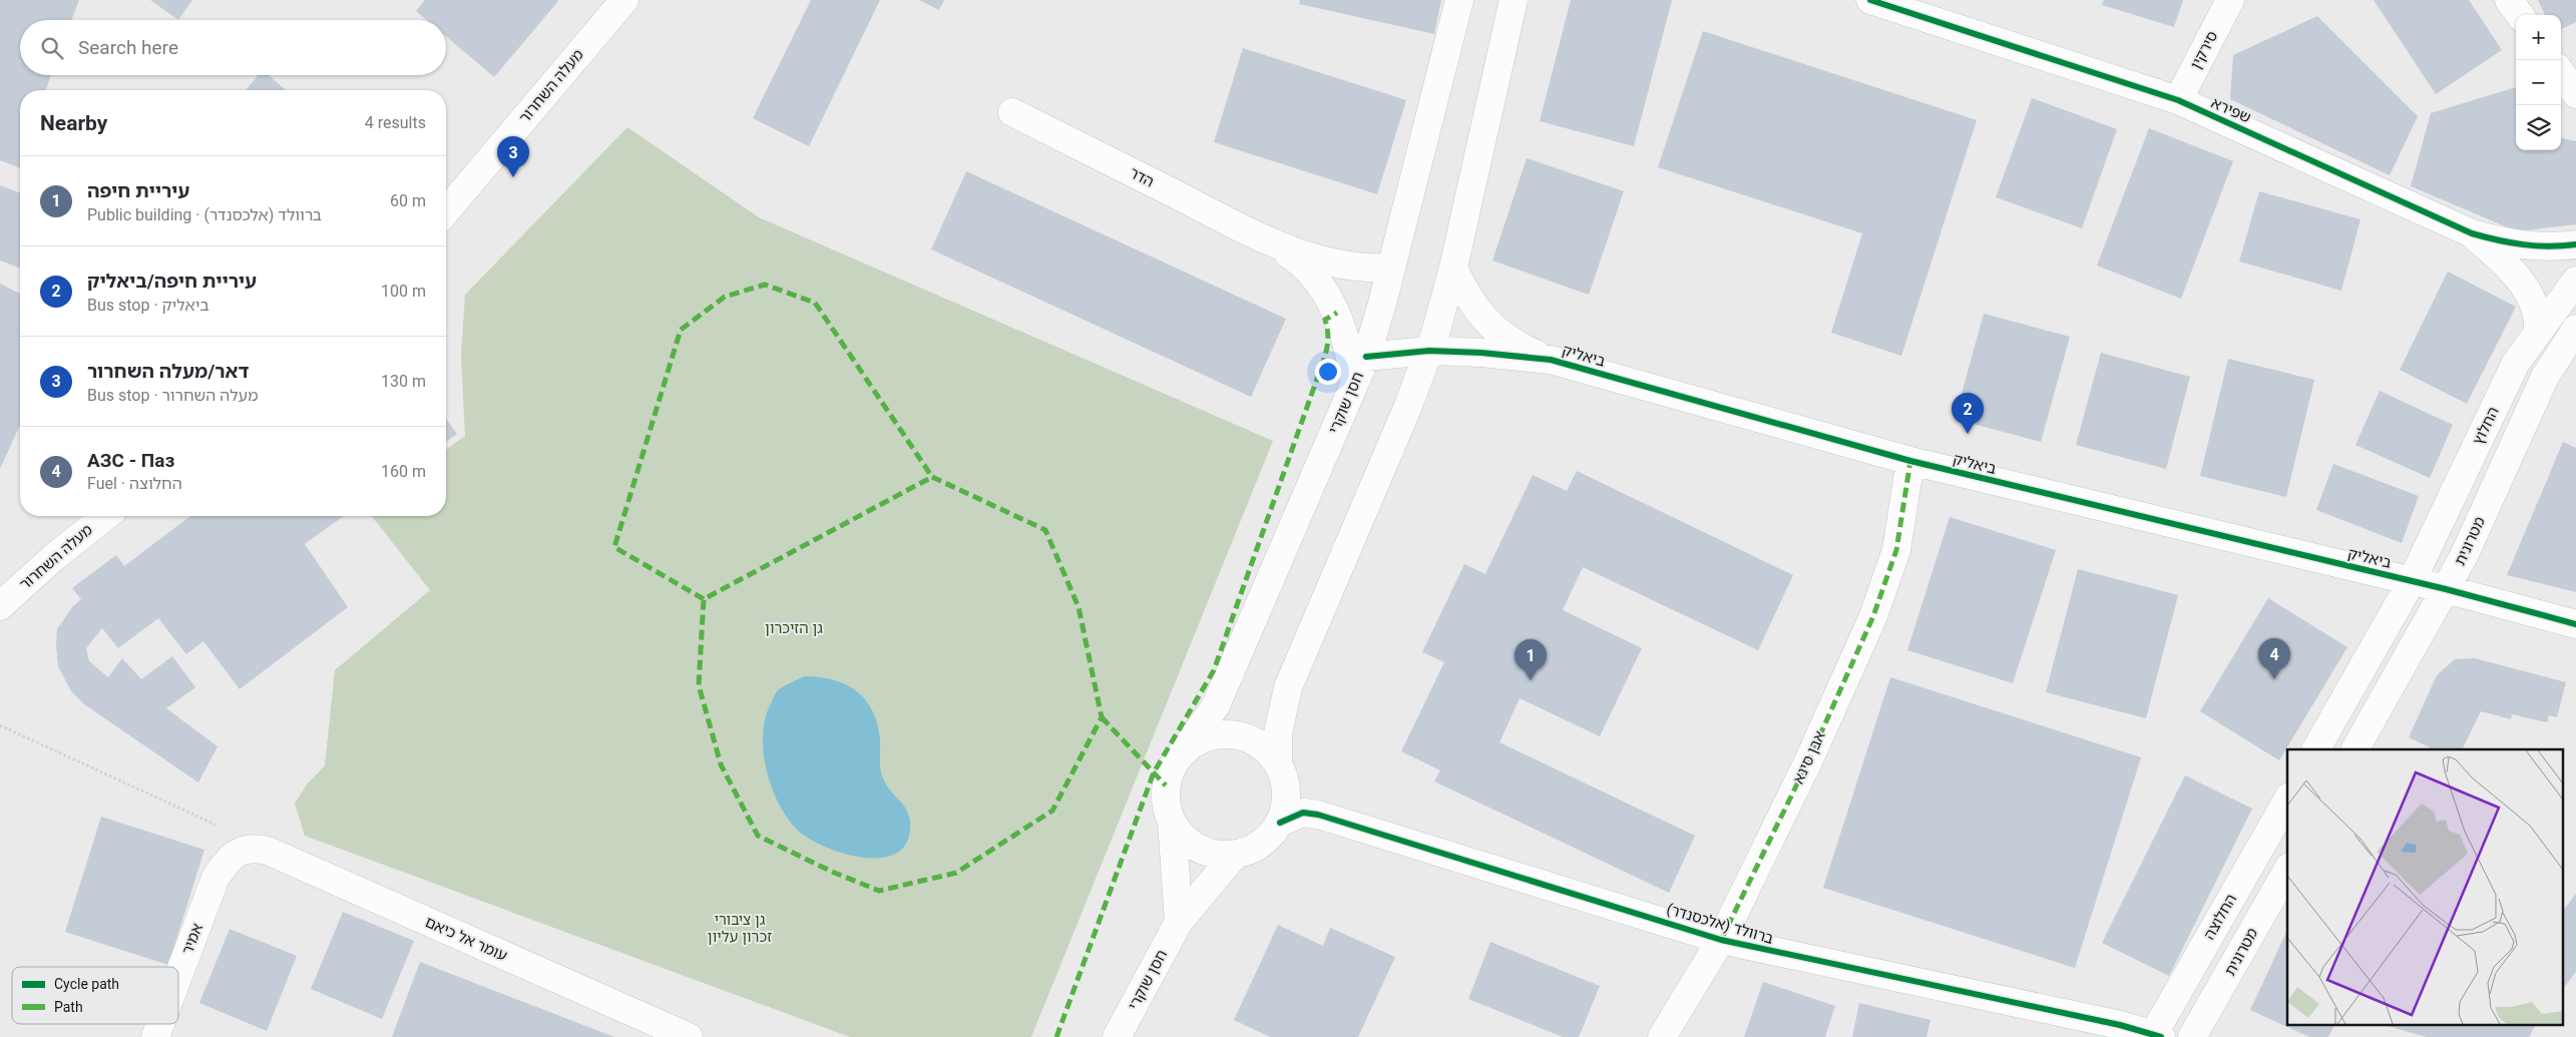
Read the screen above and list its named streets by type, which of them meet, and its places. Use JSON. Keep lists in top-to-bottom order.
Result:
{
  "streets": {
    "street": [
      "סירקין",
      "מעלה השחרור",
      "שפירא",
      "הדר",
      "ביאליק",
      "חסן שוקרי",
      "החלוץ",
      "מטרונית",
      "אבן סינא",
      "החלוצה",
      "ברוולד (אלכסנדר)",
      "אמיר",
      "עומר אל כיאם"
    ]
  },
  "crossings": [
    ["סירקין", "שפירא"],
    ["שפירא", "החלוץ"],
    ["הדר", "חסן שוקרי"],
    ["ביאליק", "חסן שוקרי"],
    ["ביאליק", "החלוץ"],
    ["ביאליק", "מטרונית"],
    ["ביאליק", "אבן סינא"],
    ["חסן שוקרי", "ברוולד (אלכסנדר)"],
    ["אבן סינא", "ברוולד (אלכסנדר)"],
    ["החלוצה", "ברוולד (אלכסנדר)"],
    ["אמיר", "עומר אל כיאם"]
  ],
  "parks": ["גן הזיכרון", "גן ציבורי זכרון עליון"],
  "legend": ["Cycle path", "Path"],
  "page": {
    "map_buttons": ["+", "−"],
    "search": "Search here",
    "heading": ["Nearby", "4 results"],
    "pins": [
      "3",
      "2",
      "4",
      "1"
    ],
    "list": [
      {
        "mark": "1",
        "name": "עיריית חיפה",
        "note": "Public building · ברוולד (אלכסנדר)",
        "value": "60 m"
      },
      {
        "mark": "2",
        "name": "עיריית חיפה/ביאליק",
        "note": "Bus stop · ביאליק",
        "value": "100 m"
      },
      {
        "mark": "3",
        "name": "דאר/מעלה השחרור",
        "note": "Bus stop · מעלה השחרור",
        "value": "130 m"
      },
      {
        "mark": "4",
        "name": "АЗС - Паз",
        "note": "Fuel · החלוצה",
        "value": "160 m"
      }
    ]
  }
}
